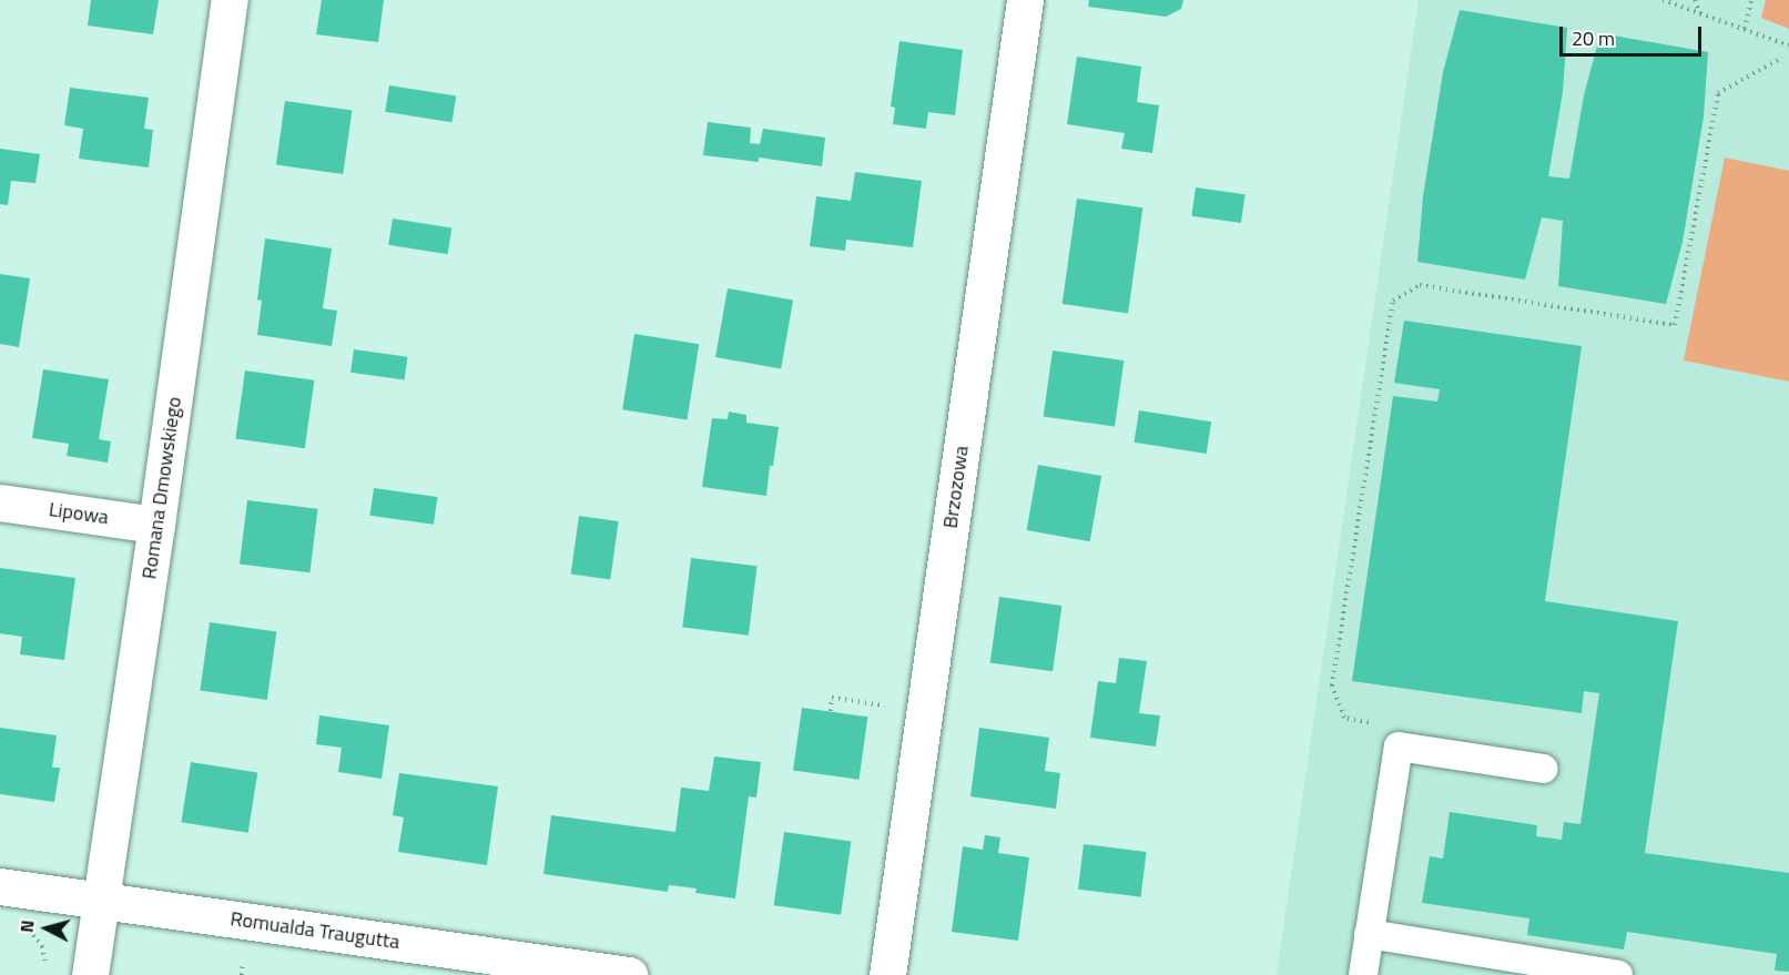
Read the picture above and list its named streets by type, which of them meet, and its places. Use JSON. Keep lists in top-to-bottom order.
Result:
{
  "streets": {
    "street": [
      "Brzozowa",
      "Romana Dmowskiego",
      "Lipowa",
      "Romualda Traugutta"
    ]
  },
  "crossings": [
    ["Romana Dmowskiego", "Lipowa"],
    ["Romana Dmowskiego", "Romualda Traugutta"]
  ],
  "scale_bar": "20 m",
  "north": "left"
}
